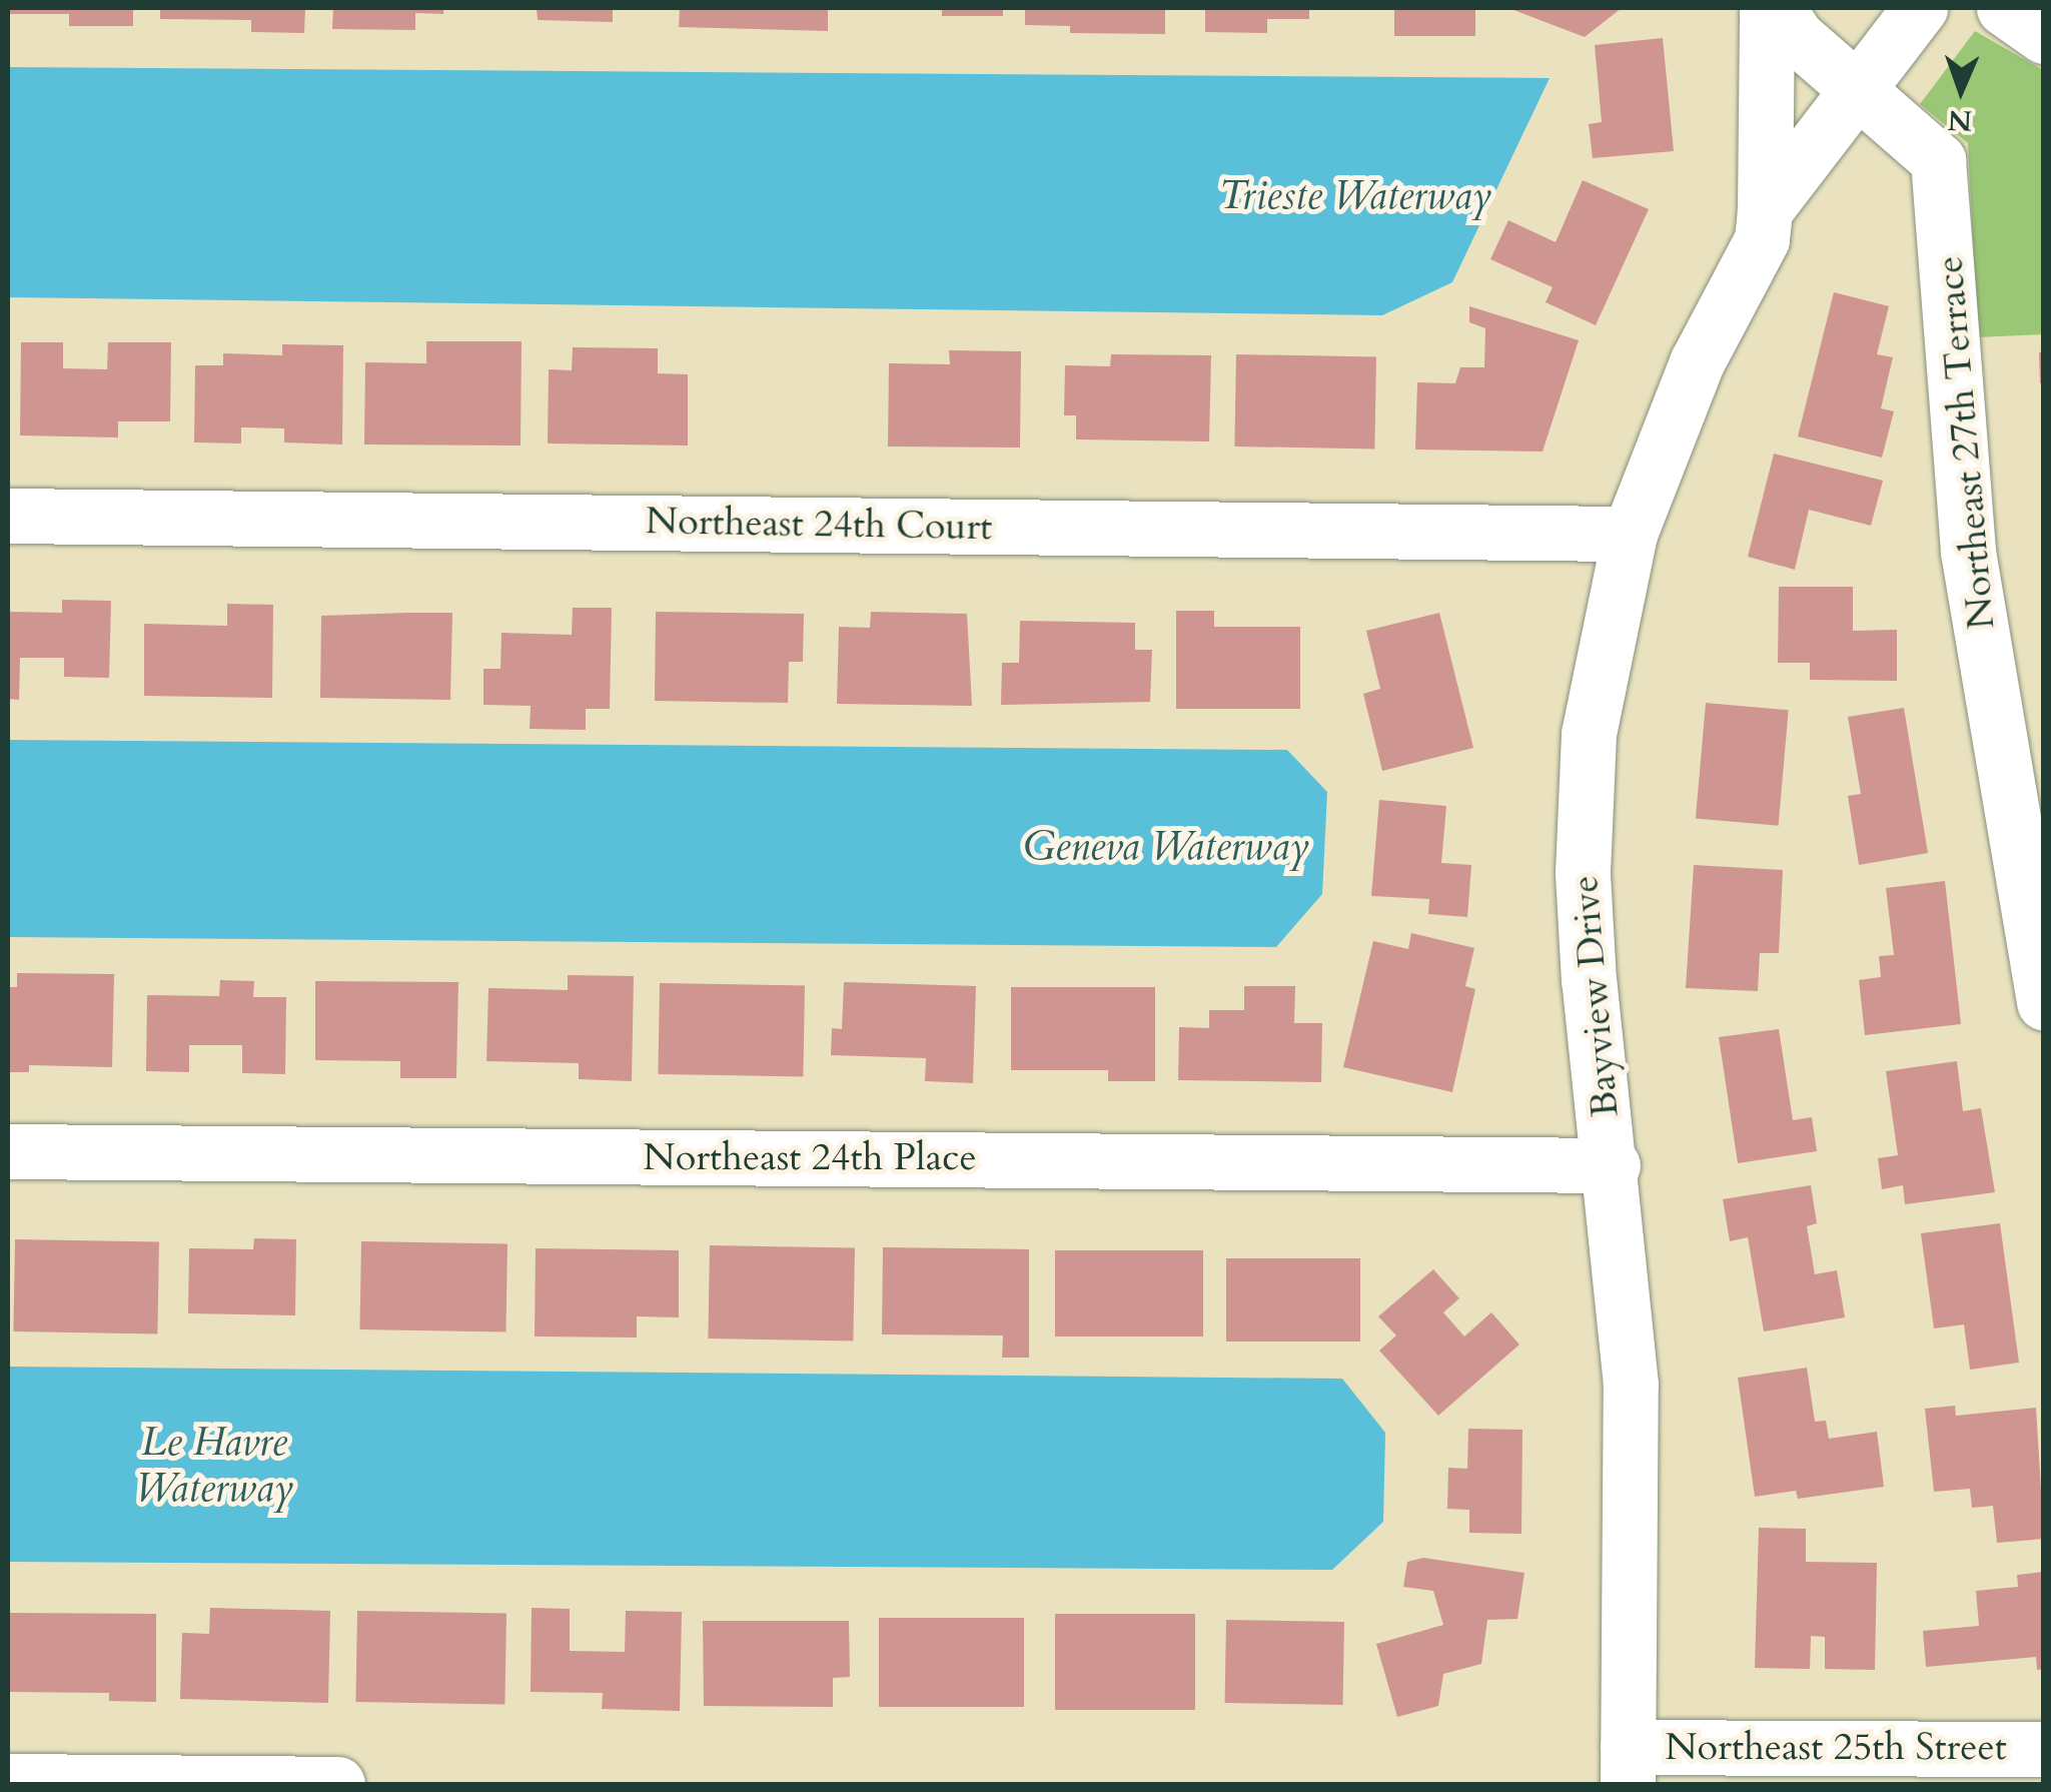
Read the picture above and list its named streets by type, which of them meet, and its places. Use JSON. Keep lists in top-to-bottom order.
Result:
{
  "streets": {
    "street": [
      "Northeast 27th Terrace",
      "Northeast 24th Court",
      "Bayview Drive",
      "Northeast 24th Place",
      "Northeast 25th Street"
    ]
  },
  "crossings": [
    ["Northeast 27th Terrace", "Bayview Drive"],
    ["Northeast 24th Court", "Bayview Drive"],
    ["Bayview Drive", "Northeast 24th Place"],
    ["Bayview Drive", "Northeast 25th Street"]
  ],
  "water": ["Trieste Waterway", "Geneva Waterway", "Le Havre Waterway"],
  "north": "bottom"
}
